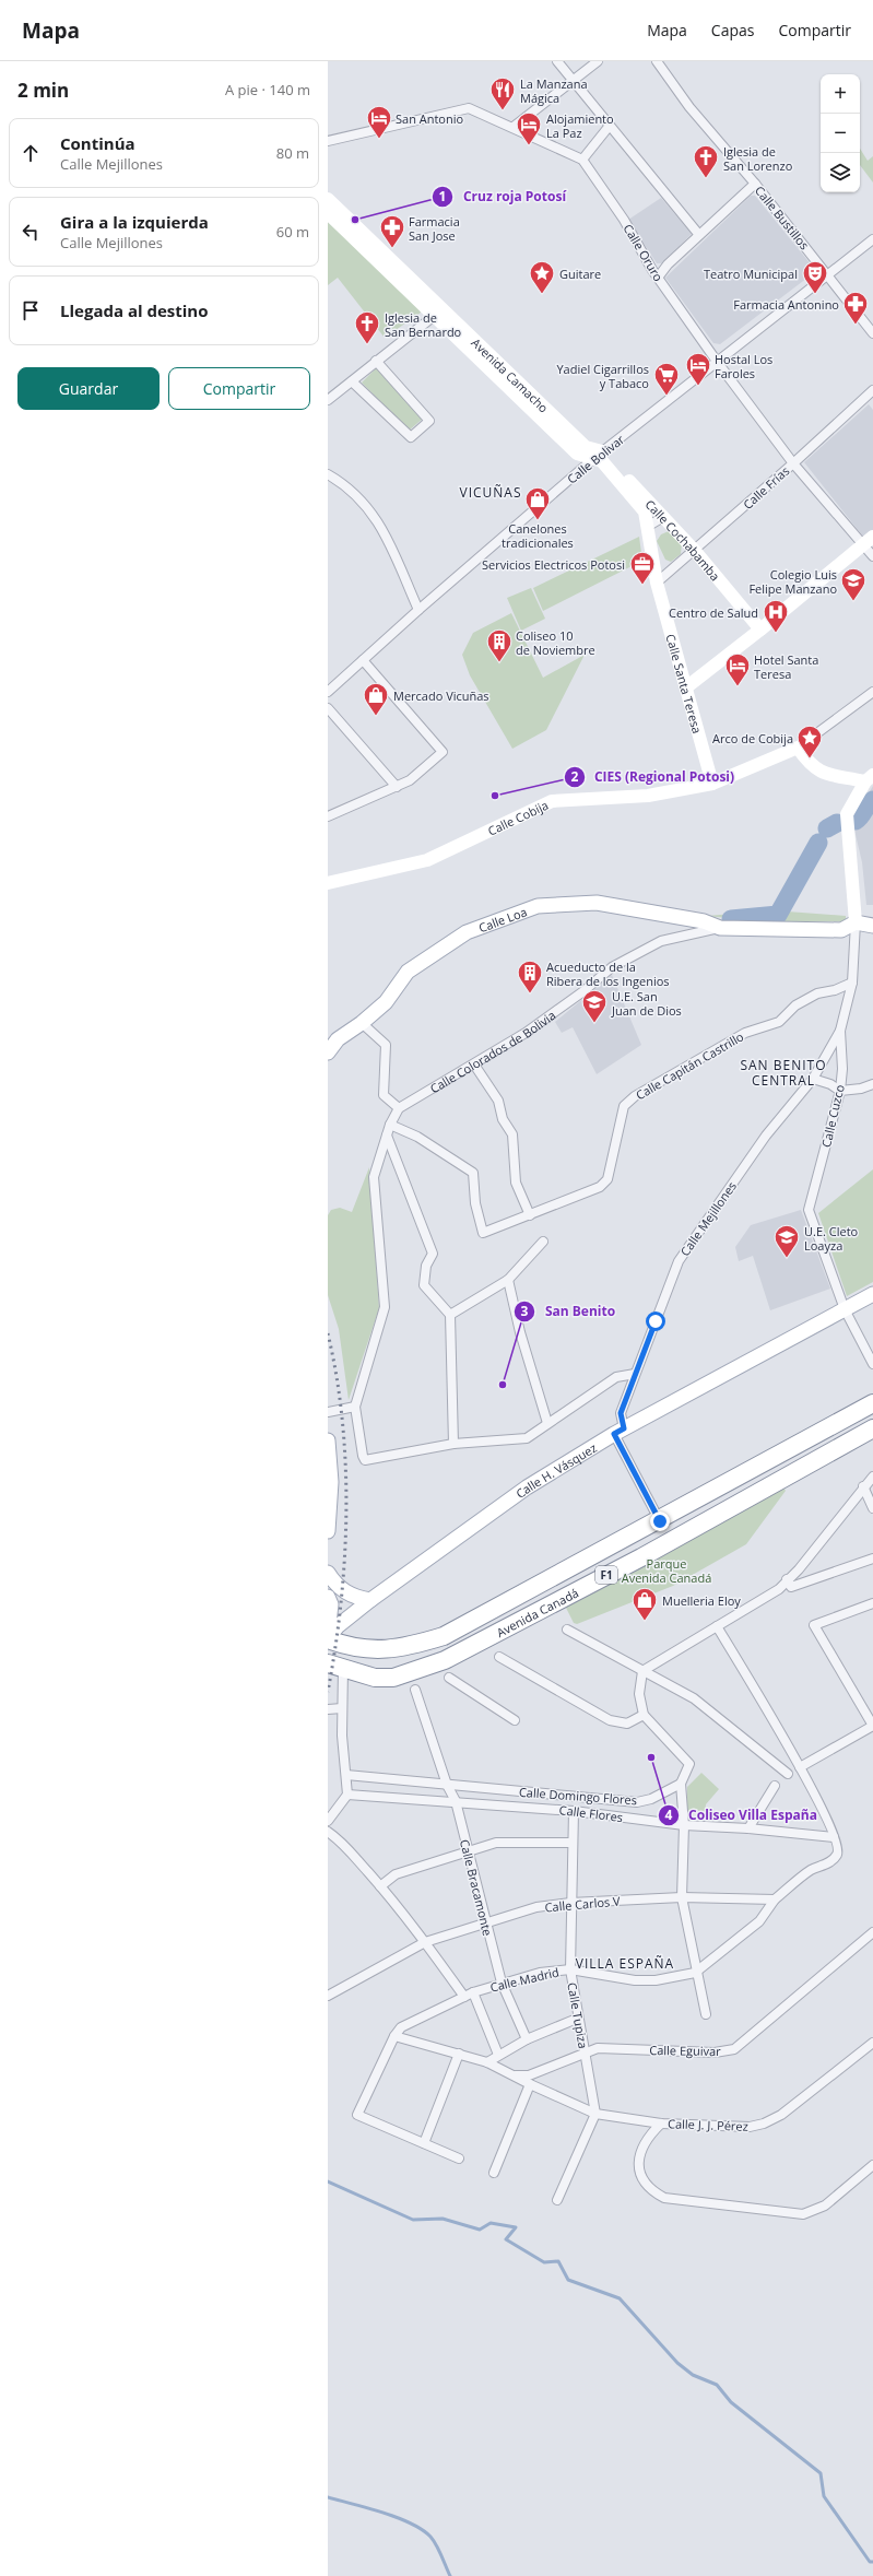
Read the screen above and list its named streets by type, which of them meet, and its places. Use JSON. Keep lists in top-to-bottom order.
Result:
{
  "streets": {
    "highway": ["F1", "Avenida Canadá"],
    "main road": [
      "Avenida Camacho",
      "Calle Cochabamba",
      "Calle Santa Teresa",
      "Calle Cobija",
      "Calle Loa",
      "Calle Colorados de Bolivia",
      "Calle Cuzco",
      "Calle H. Vásquez"
    ],
    "street": [
      "Calle Bustillos",
      "Calle Oruro",
      "Calle Bolivar",
      "Calle Frías",
      "Calle Capitán Castrillo",
      "Calle Mejillones",
      "Calle Domingo Flores",
      "Calle Flores",
      "Calle Bracamonte",
      "Calle Carlos V",
      "Calle Madrid",
      "Calle Tupiza",
      "Calle Eguivar",
      "Calle J. J. Pérez"
    ]
  },
  "crossings": [
    ["Calle Bustillos", "Calle Bolivar"],
    ["Calle Oruro", "Calle Bolivar"],
    ["Calle Oruro", "Calle Frías"],
    ["Avenida Camacho", "Calle Bolivar"],
    ["Avenida Camacho", "Calle Cochabamba"],
    ["Calle Bolivar", "Calle Cochabamba"],
    ["Calle Frías", "Calle Cochabamba"],
    ["Calle Frías", "Calle Santa Teresa"],
    ["Calle Cochabamba", "Calle Santa Teresa"],
    ["Calle Santa Teresa", "Calle Cobija"],
    ["Calle Loa", "Calle Colorados de Bolivia"],
    ["Calle Colorados de Bolivia", "Calle Cuzco"],
    ["Calle Capitán Castrillo", "Calle Cuzco"],
    ["Calle Cuzco", "Calle Mejillones"],
    ["Calle Cuzco", "Calle H. Vásquez"],
    ["Calle Mejillones", "Calle H. Vásquez"],
    ["Calle Mejillones", "Avenida Canadá"],
    ["Calle H. Vásquez", "Avenida Canadá"],
    ["Calle Domingo Flores", "Calle Bracamonte"],
    ["Calle Flores", "Calle Bracamonte"],
    ["Calle Flores", "Calle Tupiza"],
    ["Calle Bracamonte", "Calle Carlos V"],
    ["Calle Bracamonte", "Calle Madrid"],
    ["Calle Carlos V", "Calle Madrid"],
    ["Calle Carlos V", "Calle Tupiza"],
    ["Calle Madrid", "Calle Tupiza"],
    ["Calle Madrid", "Calle J. J. Pérez"],
    ["Calle Tupiza", "Calle Eguivar"],
    ["Calle Tupiza", "Calle J. J. Pérez"],
    ["Calle Eguivar", "Calle J. J. Pérez"]
  ],
  "districts": ["VICUÑAS", "SAN BENITO CENTRAL", "VILLA ESPAÑA"],
  "parks": ["Parque Avenida Canadá"],
  "places": {
    "restaurant": ["La Manzana Mágica"],
    "hotel": [
      "San Antonio",
      "Alojamiento La Paz",
      "Hostal Los Faroles",
      "Hotel Santa Teresa"
    ],
    "church": ["Iglesia de San Lorenzo", "Iglesia de San Bernardo"],
    "other": [
      "Cruz roja Potosí",
      "CIES (Regional Potosi)",
      "San Benito",
      "Coliseo Villa España"
    ],
    "pharmacy": ["Farmacia San Jose", "Farmacia Antonino"],
    "place": ["Guitare", "Arco de Cobija"],
    "theatre": ["Teatro Municipal"],
    "supermarket": ["Yadiel Cigarrillos y Tabaco"],
    "shop": ["Canelones tradicionales", "Mercado Vicuñas", "Muelleria Eloy"],
    "office": ["Servicios Electricos Potosi"],
    "school or university": ["Colegio Luis Felipe Manzano", "U.E. San Juan de Dios", "U.E. Cleto Loayza"],
    "hospital": ["Centro de Salud"],
    "building": ["Coliseo 10 de Noviembre", "Acueducto de la Ribera de los Ingenios"]
  },
  "page": {
    "header": "Mapa",
    "nav": ["Mapa", "Capas", "Compartir"],
    "heading": ["2 min", "A pie · 140 m"],
    "map_buttons": ["+", "−"],
    "list": [
      ["Continúa", "Calle Mejillones", "80 m"],
      ["Gira a la izquierda", "Calle Mejillones", "60 m"],
      "Llegada al destino"
    ],
    "buttons": ["Guardar", "Compartir"]
  }
}
